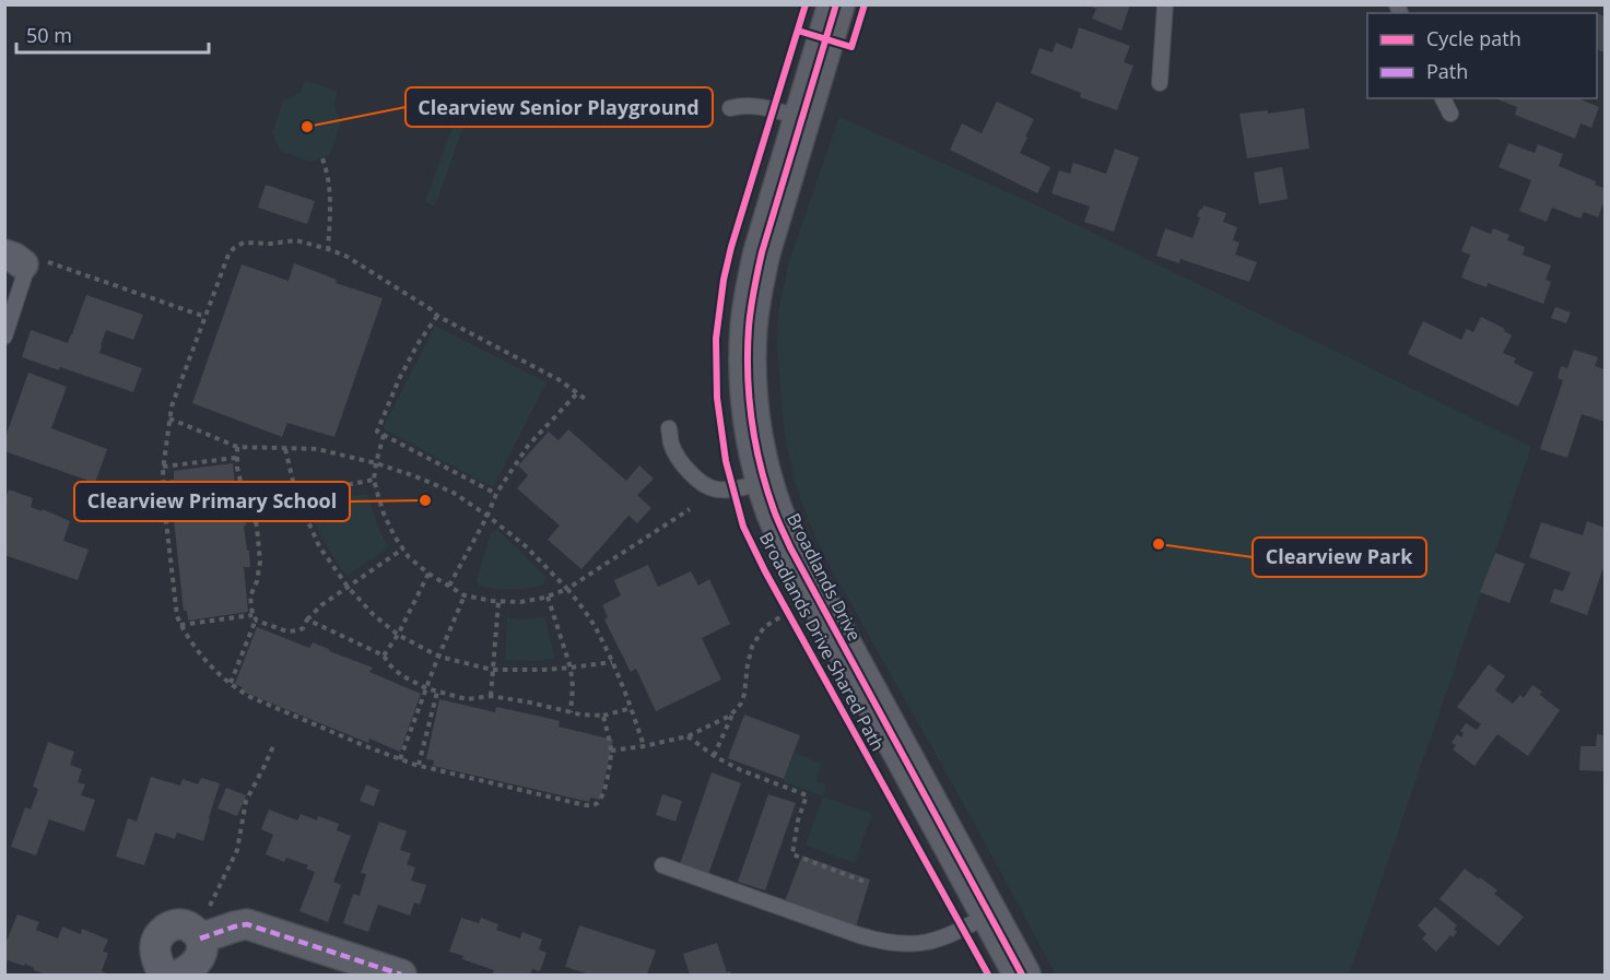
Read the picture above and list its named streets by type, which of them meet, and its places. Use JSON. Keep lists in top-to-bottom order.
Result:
{
  "streets": {
    "street": ["Broadlands Drive"],
    "cycle path": ["Broadlands Drive Shared Path"]
  },
  "places": ["Clearview Senior Playground", "Clearview Primary School", "Clearview Park"],
  "legend": ["Cycle path", "Path"],
  "scale_bar": "50 m"
}
